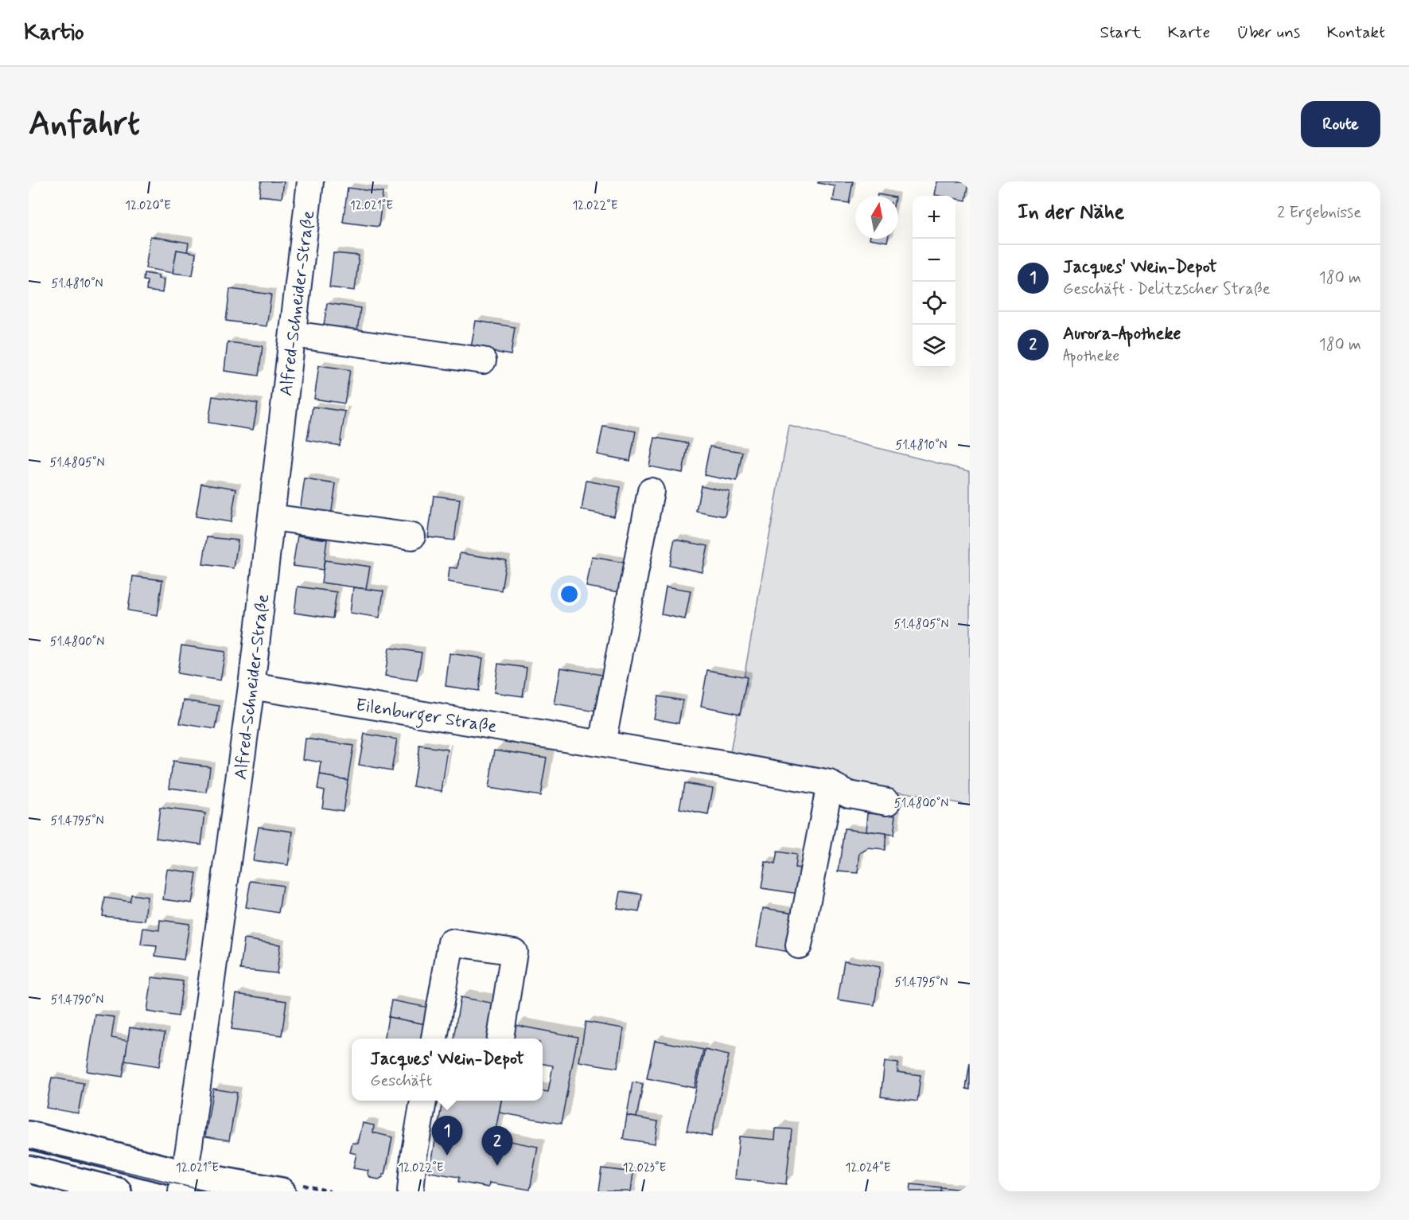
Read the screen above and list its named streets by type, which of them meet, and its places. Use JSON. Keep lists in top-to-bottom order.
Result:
{
  "streets": {
    "street": ["Alfred-Schneider-Straße", "Eilenburger Straße"]
  },
  "crossings": [
    ["Alfred-Schneider-Straße", "Eilenburger Straße"]
  ],
  "north": "top",
  "page": {
    "header": "Kartio",
    "nav": [
      "Start",
      "Karte",
      "Über uns",
      "Kontakt"
    ],
    "buttons": "Route",
    "title": "Anfahrt",
    "heading": ["In der Nähe", "2 Ergebnisse"],
    "map_buttons": ["+", "−"],
    "list": [
      {
        "mark": "1",
        "name": "Jacques' Wein-Depot",
        "note": "Geschäft · Delitzscher Straße",
        "value": "180 m"
      },
      {
        "mark": "2",
        "name": "Aurora-Apotheke",
        "note": "Apotheke",
        "value": "180 m"
      }
    ],
    "popup": ["Jacques' Wein-Depot", "Geschäft"],
    "pins": ["1", "2"]
  },
  "coordinates": [
    "12.020°E",
    "12.021°E",
    "12.022°E",
    "51.4810°N",
    "51.4805°N",
    "51.4800°N",
    "51.4795°N",
    "51.4790°N",
    "12.023°E",
    "12.024°E"
  ]
}
